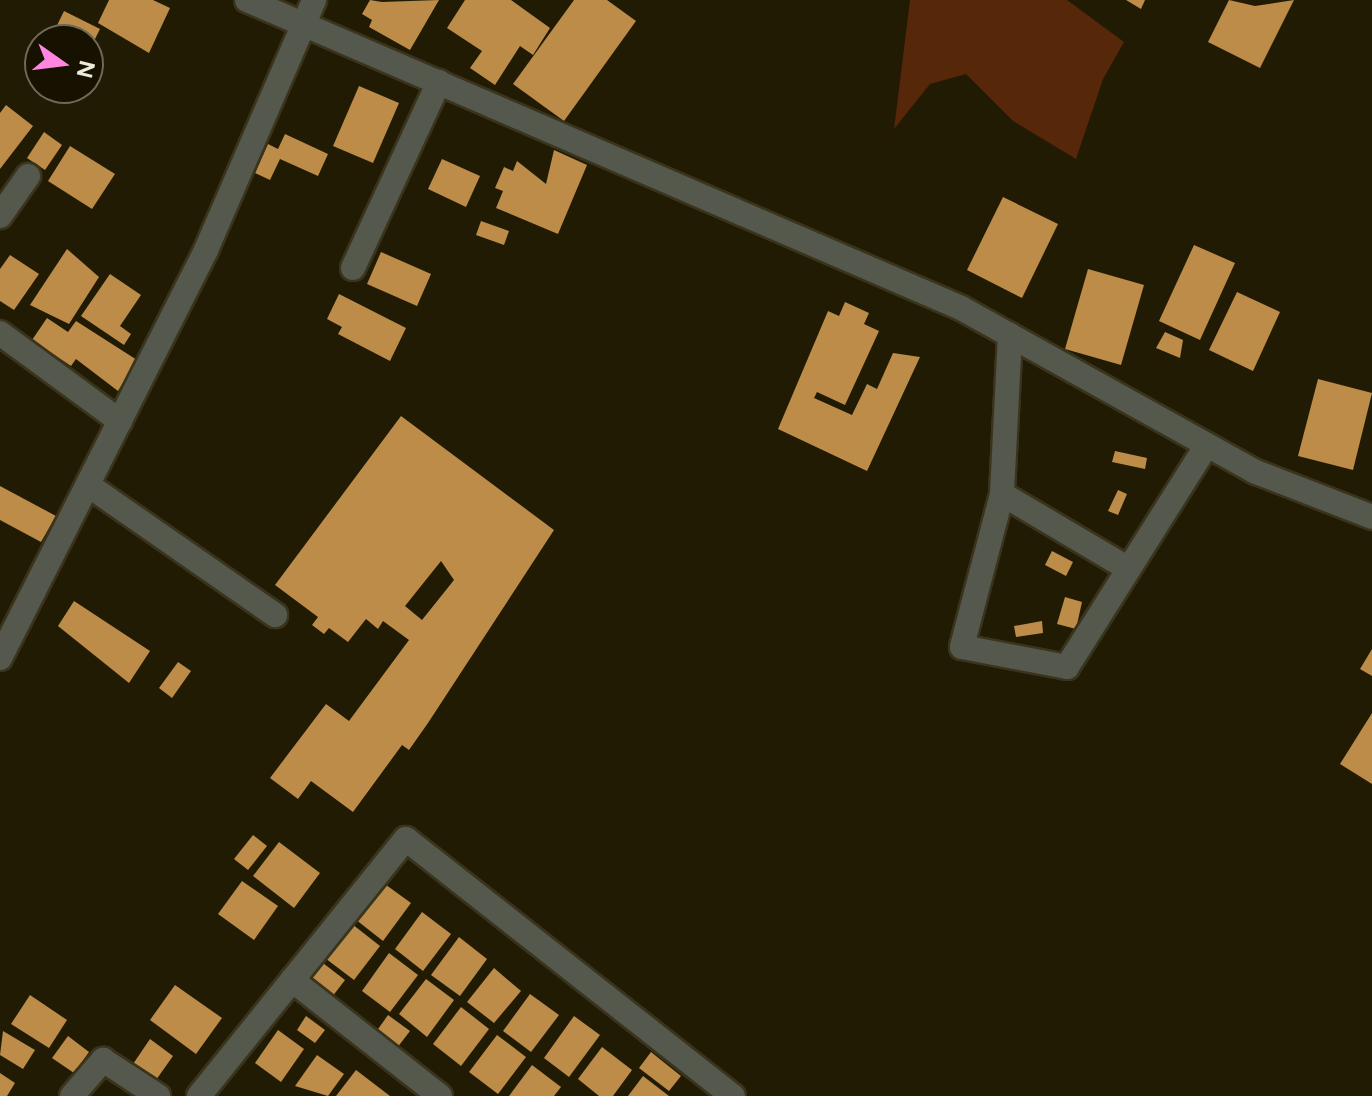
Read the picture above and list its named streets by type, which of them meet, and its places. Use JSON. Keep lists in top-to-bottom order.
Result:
{
  "north": "right"
}
